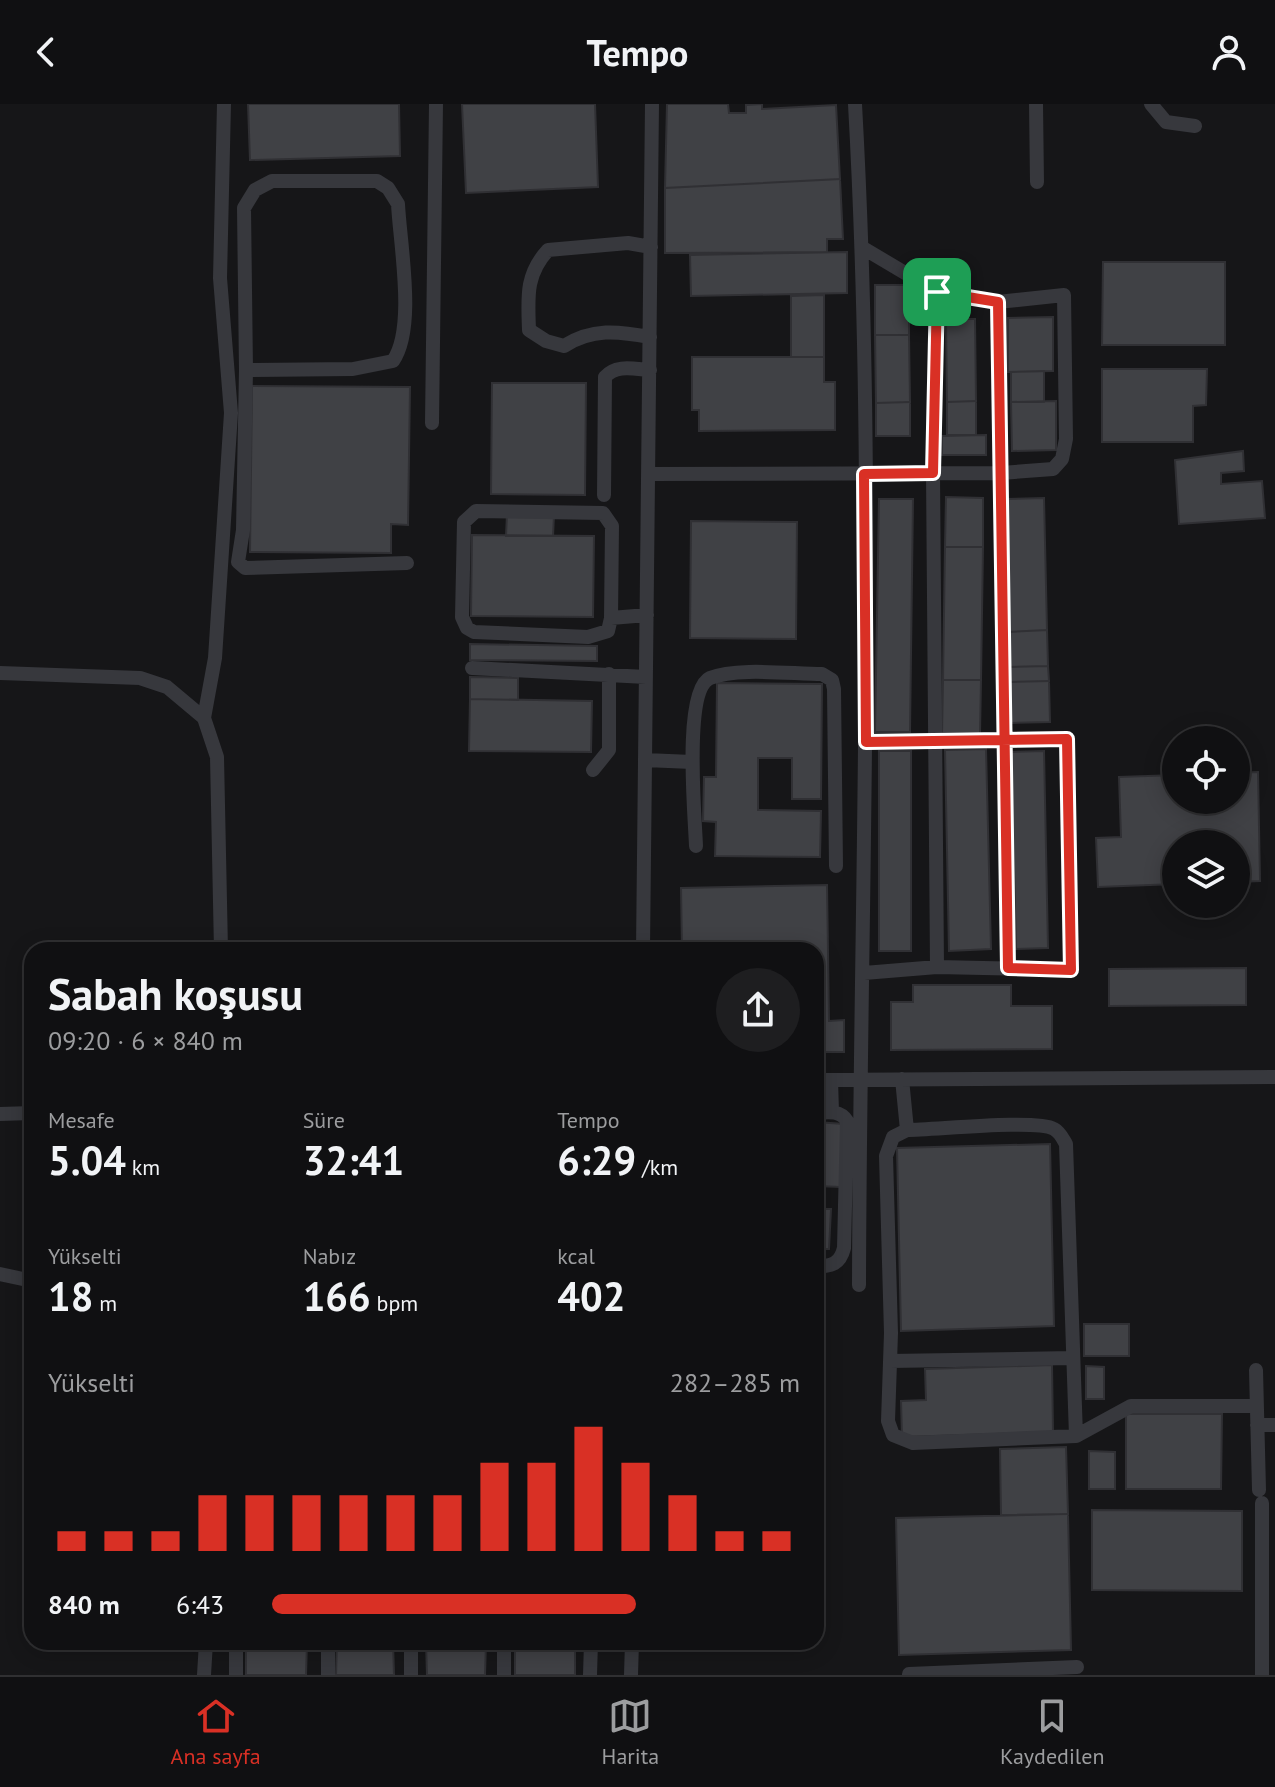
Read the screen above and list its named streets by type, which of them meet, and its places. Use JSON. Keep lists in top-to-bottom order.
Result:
{
  "page": {
    "header": "Tempo",
    "heading": ["Sabah koşusu", "09:20 · 6 × 840 m"],
    "stats": [
      ["Mesafe", "5.04 km"],
      ["Süre", "32:41"],
      ["Tempo", "6:29 /km"],
      ["Yükselti", "18 m"],
      ["Nabız", "166 bpm"],
      ["kcal", "402"]
    ],
    "chart": ["Yükselti", "282–285 m"],
    "list": [
      {
        "name": "840 m",
        "note": "6:43"
      }
    ],
    "tabs": ["Ana sayfa", "Harita", "Kaydedilen"]
  }
}
